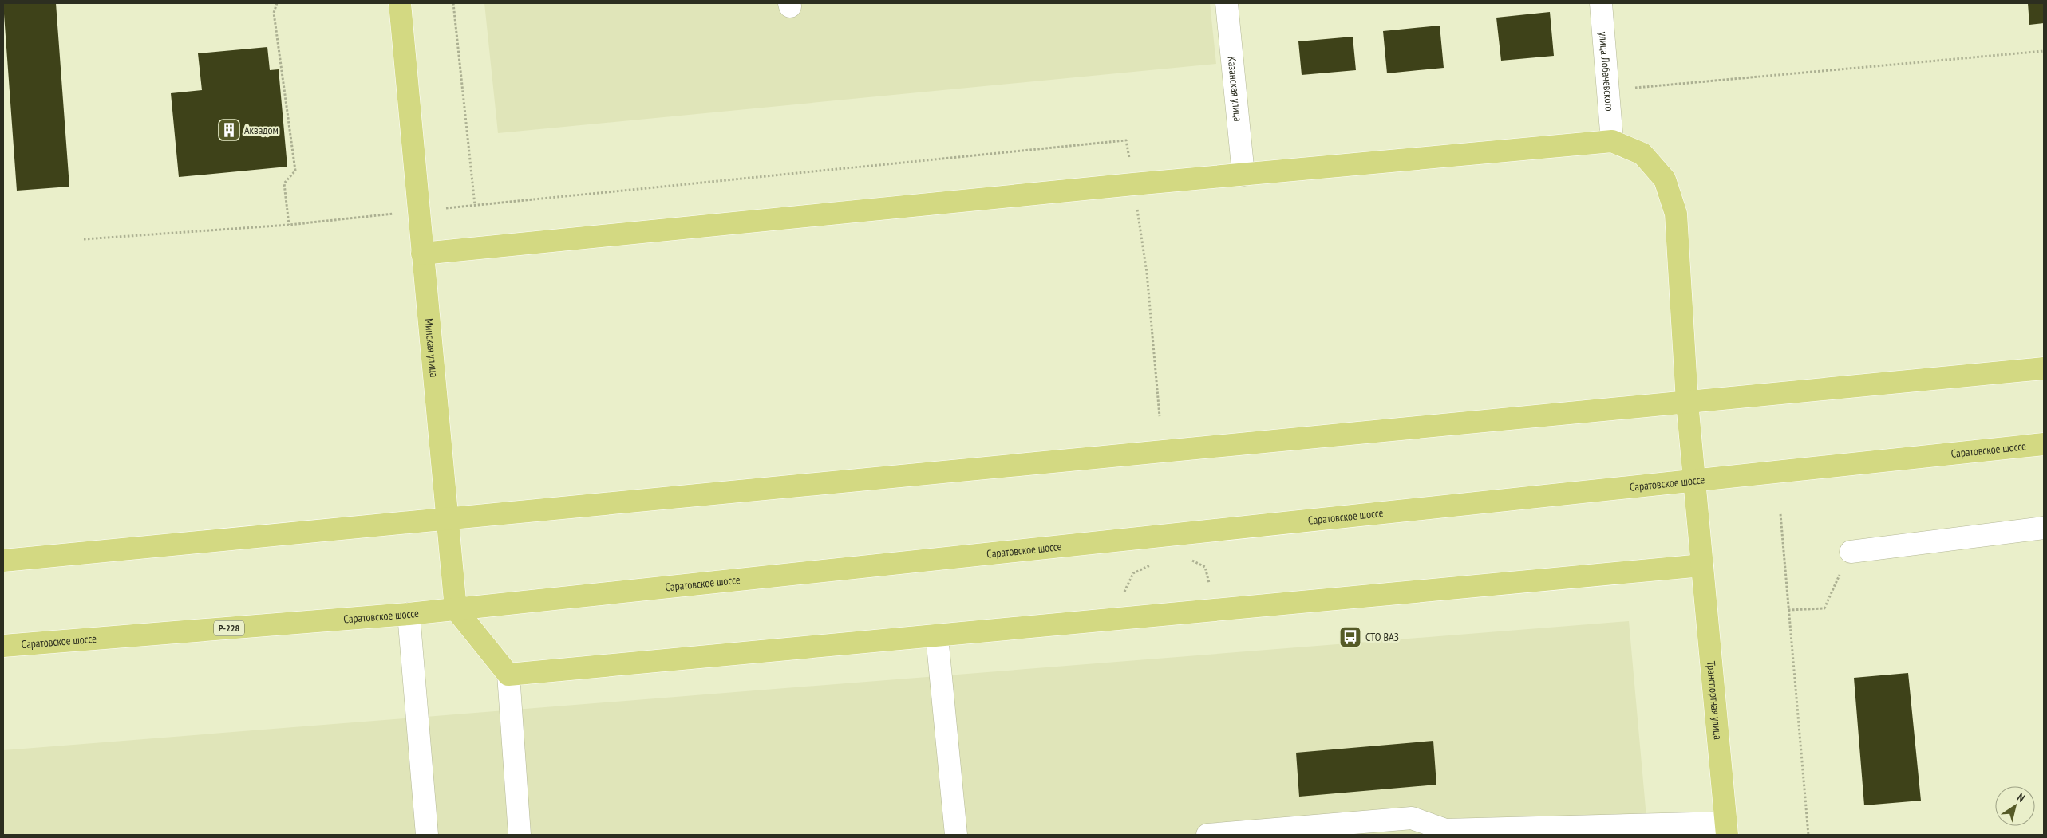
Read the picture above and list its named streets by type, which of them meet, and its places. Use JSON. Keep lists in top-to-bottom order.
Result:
{
  "streets": {
    "main road": [
      "Минская улица",
      "Саратовское шоссе",
      "Р-228",
      "Транспортная улица"
    ],
    "street": ["улица Лобачевского", "Казанская улица"]
  },
  "crossings": [
    ["улица Лобачевского", "Транспортная улица"],
    ["Минская улица", "Саратовское шоссе"],
    ["Саратовское шоссе", "Транспортная улица"]
  ],
  "places": {
    "building": ["Аквадом"],
    "bus stop": ["СТО ВАЗ"]
  },
  "north": "top right"
}
